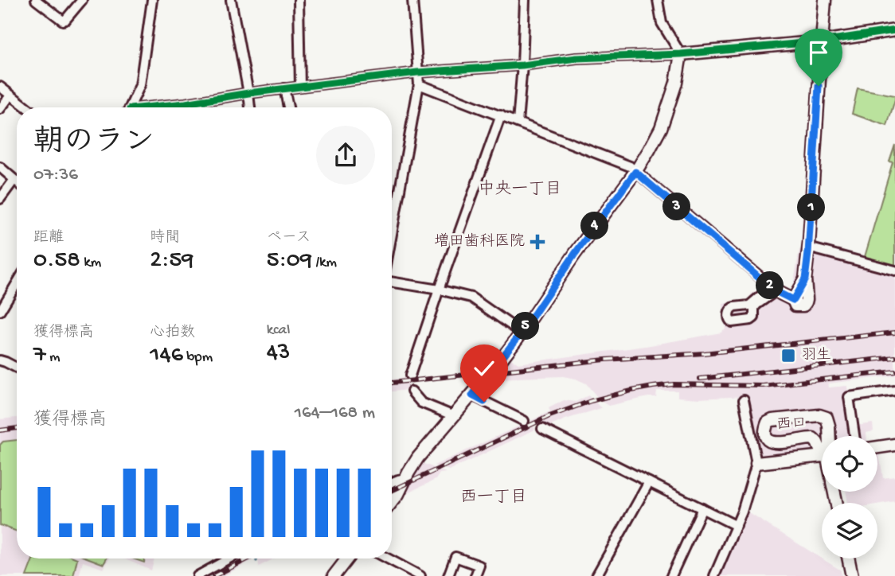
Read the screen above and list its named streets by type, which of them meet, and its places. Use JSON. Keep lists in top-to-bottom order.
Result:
{
  "streets": {
    "street": ["西口"]
  },
  "districts": ["中央一丁目", "西一丁目"],
  "places": {
    "health": ["増田歯科医院"],
    "transit": ["羽生"]
  },
  "page": {
    "heading": ["朝のラン", "07:36"],
    "pins": [
      "3",
      "1",
      "4",
      "2",
      "5"
    ],
    "stats": [
      ["距離", "0.58 km"],
      ["時間", "2:59"],
      ["ペース", "5:09 /km"],
      ["獲得標高", "7 m"],
      ["心拍数", "146 bpm"],
      ["kcal", "43"]
    ],
    "chart": ["獲得標高", "164–168 m"]
  }
}
